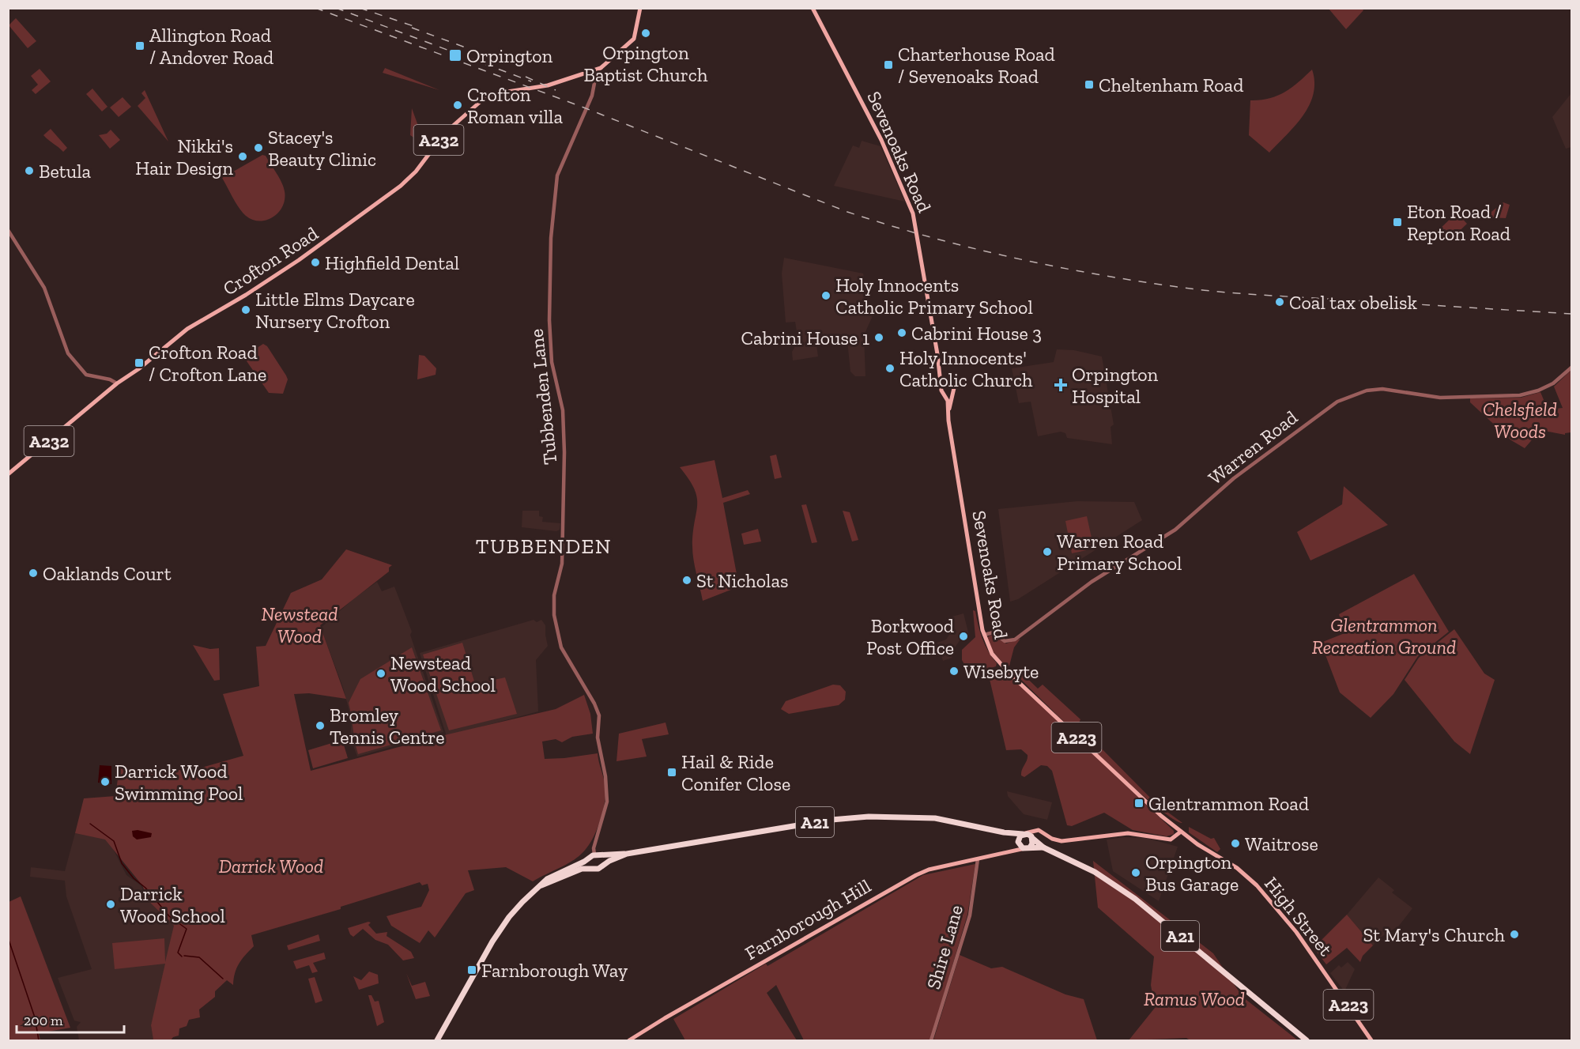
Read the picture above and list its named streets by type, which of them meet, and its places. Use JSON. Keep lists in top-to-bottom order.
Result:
{
  "streets": {
    "highway": ["A21"],
    "main road": [
      "A232",
      "Sevenoaks Road",
      "Crofton Road",
      "A223",
      "High Street",
      "Farnborough Hill"
    ],
    "street": ["Tubbenden Lane", "Warren Road", "Shire Lane"]
  },
  "crossings": [
    ["A232", "Crofton Road"],
    ["A232", "Tubbenden Lane"],
    ["Sevenoaks Road", "Warren Road"],
    ["Sevenoaks Road", "A223"],
    ["Sevenoaks Road", "High Street"],
    ["Crofton Road", "Tubbenden Lane"],
    ["Tubbenden Lane", "A21"],
    ["A21", "Farnborough Hill"],
    ["Farnborough Hill", "Shire Lane"]
  ],
  "districts": ["TUBBENDEN"],
  "parks": [
    "Chelsfield Woods",
    "Newstead Wood",
    "Glentrammon Recreation Ground",
    "Darrick Wood",
    "Ramus Wood"
  ],
  "places": {
    "other": [
      "Orpington Baptist Church",
      "Crofton Roman villa",
      "Stacey's Beauty Clinic",
      "Nikki's Hair Design",
      "Betula",
      "Highfield Dental",
      "Holy Innocents Catholic Primary School",
      "Coal tax obelisk",
      "Little Elms Daycare Nursery Crofton",
      "Cabrini House 3",
      "Cabrini House 1",
      "Holy Innocents' Catholic Church",
      "Warren Road Primary School",
      "Oaklands Court",
      "St Nicholas",
      "Borkwood Post Office",
      "Wisebyte",
      "Newstead Wood School",
      "Bromley Tennis Centre",
      "Darrick Wood Swimming Pool",
      "Waitrose",
      "Orpington Bus Garage",
      "Darrick Wood School",
      "St Mary's Church"
    ],
    "transit": [
      "Allington Road / Andover Road",
      "Orpington",
      "Charterhouse Road / Sevenoaks Road",
      "Cheltenham Road",
      "Eton Road / Repton Road",
      "Crofton Road / Crofton Lane",
      "Hail & Ride Conifer Close",
      "Glentrammon Road",
      "Farnborough Way"
    ],
    "health": ["Orpington Hospital"]
  },
  "scale_bar": "200 m"
}
